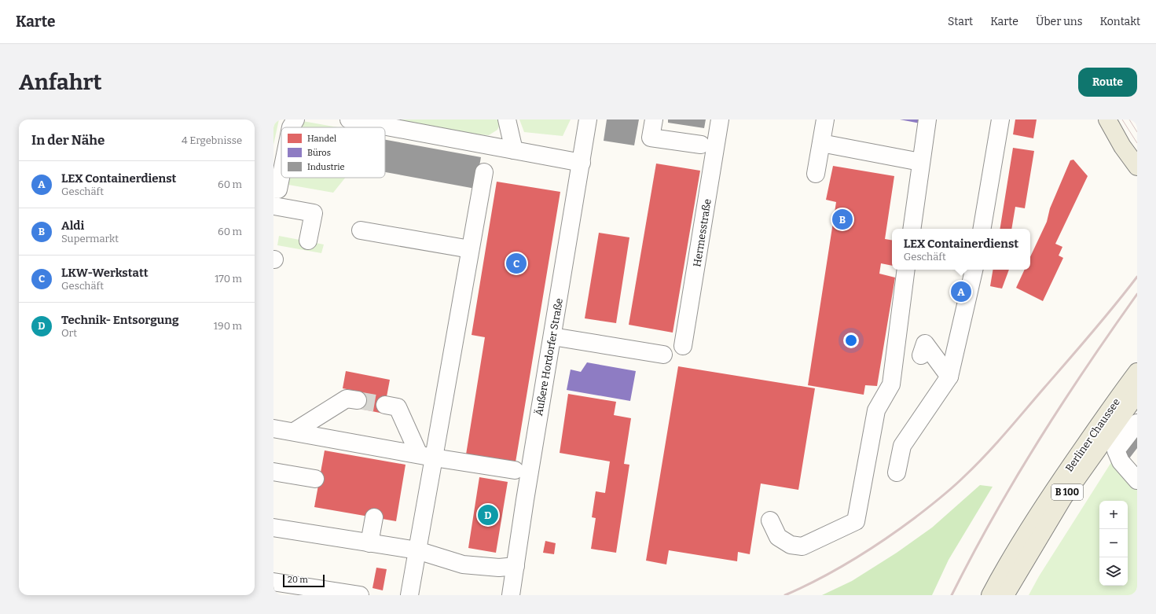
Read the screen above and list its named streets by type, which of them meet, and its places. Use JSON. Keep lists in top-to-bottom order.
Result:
{
  "streets": {
    "main road": ["Berliner Chaussee", "B 100"],
    "street": ["Hermesstraße", "Äußere Hordorfer Straße"]
  },
  "legend": ["Handel", "Büros", "Industrie"],
  "scale_bar": "20 m",
  "page": {
    "header": "Karte",
    "nav": [
      "Start",
      "Karte",
      "Über uns",
      "Kontakt"
    ],
    "buttons": "Route",
    "title": "Anfahrt",
    "heading": ["In der Nähe", "4 Ergebnisse"],
    "list": [
      {
        "mark": "A",
        "name": "LEX Containerdienst",
        "note": "Geschäft",
        "value": "60 m"
      },
      {
        "mark": "B",
        "name": "Aldi",
        "note": "Supermarkt",
        "value": "60 m"
      },
      {
        "mark": "C",
        "name": "LKW-Werkstatt",
        "note": "Geschäft",
        "value": "170 m"
      },
      {
        "mark": "D",
        "name": "Technik- Entsorgung",
        "note": "Ort",
        "value": "190 m"
      }
    ],
    "pins": [
      "B",
      "C",
      "A",
      "D"
    ],
    "popup": ["LEX Containerdienst", "Geschäft"],
    "map_buttons": ["+", "−"],
    "scale": "20 m"
  }
}
